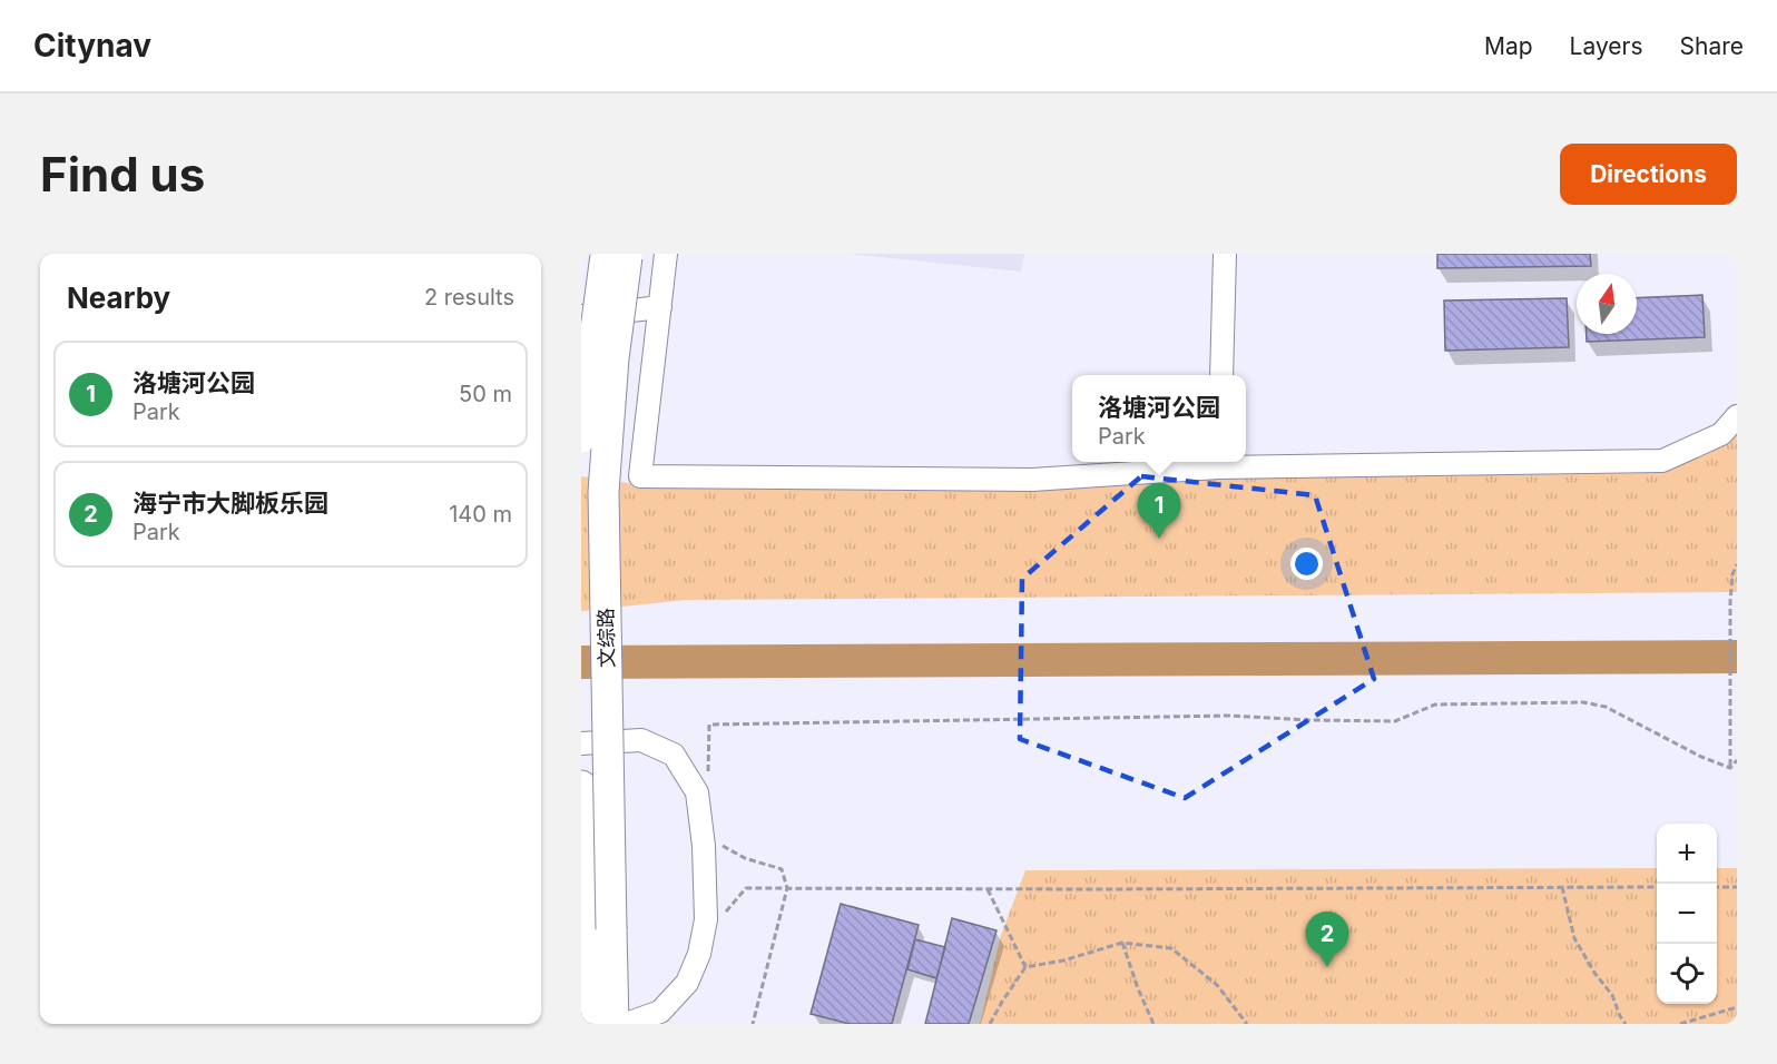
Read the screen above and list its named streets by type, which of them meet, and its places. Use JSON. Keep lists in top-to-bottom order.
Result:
{
  "streets": {
    "main road": ["文综路"]
  },
  "north": "top",
  "page": {
    "header": "Citynav",
    "nav": ["Map", "Layers", "Share"],
    "buttons": "Directions",
    "title": "Find us",
    "heading": ["Nearby", "2 results"],
    "list": [
      {
        "mark": "1",
        "name": "洛塘河公园",
        "note": "Park",
        "value": "50 m"
      },
      {
        "mark": "2",
        "name": "海宁市大脚板乐园",
        "note": "Park",
        "value": "140 m"
      }
    ],
    "popup": ["洛塘河公园", "Park"],
    "pins": ["1", "2"],
    "map_buttons": ["+", "−"]
  }
}
